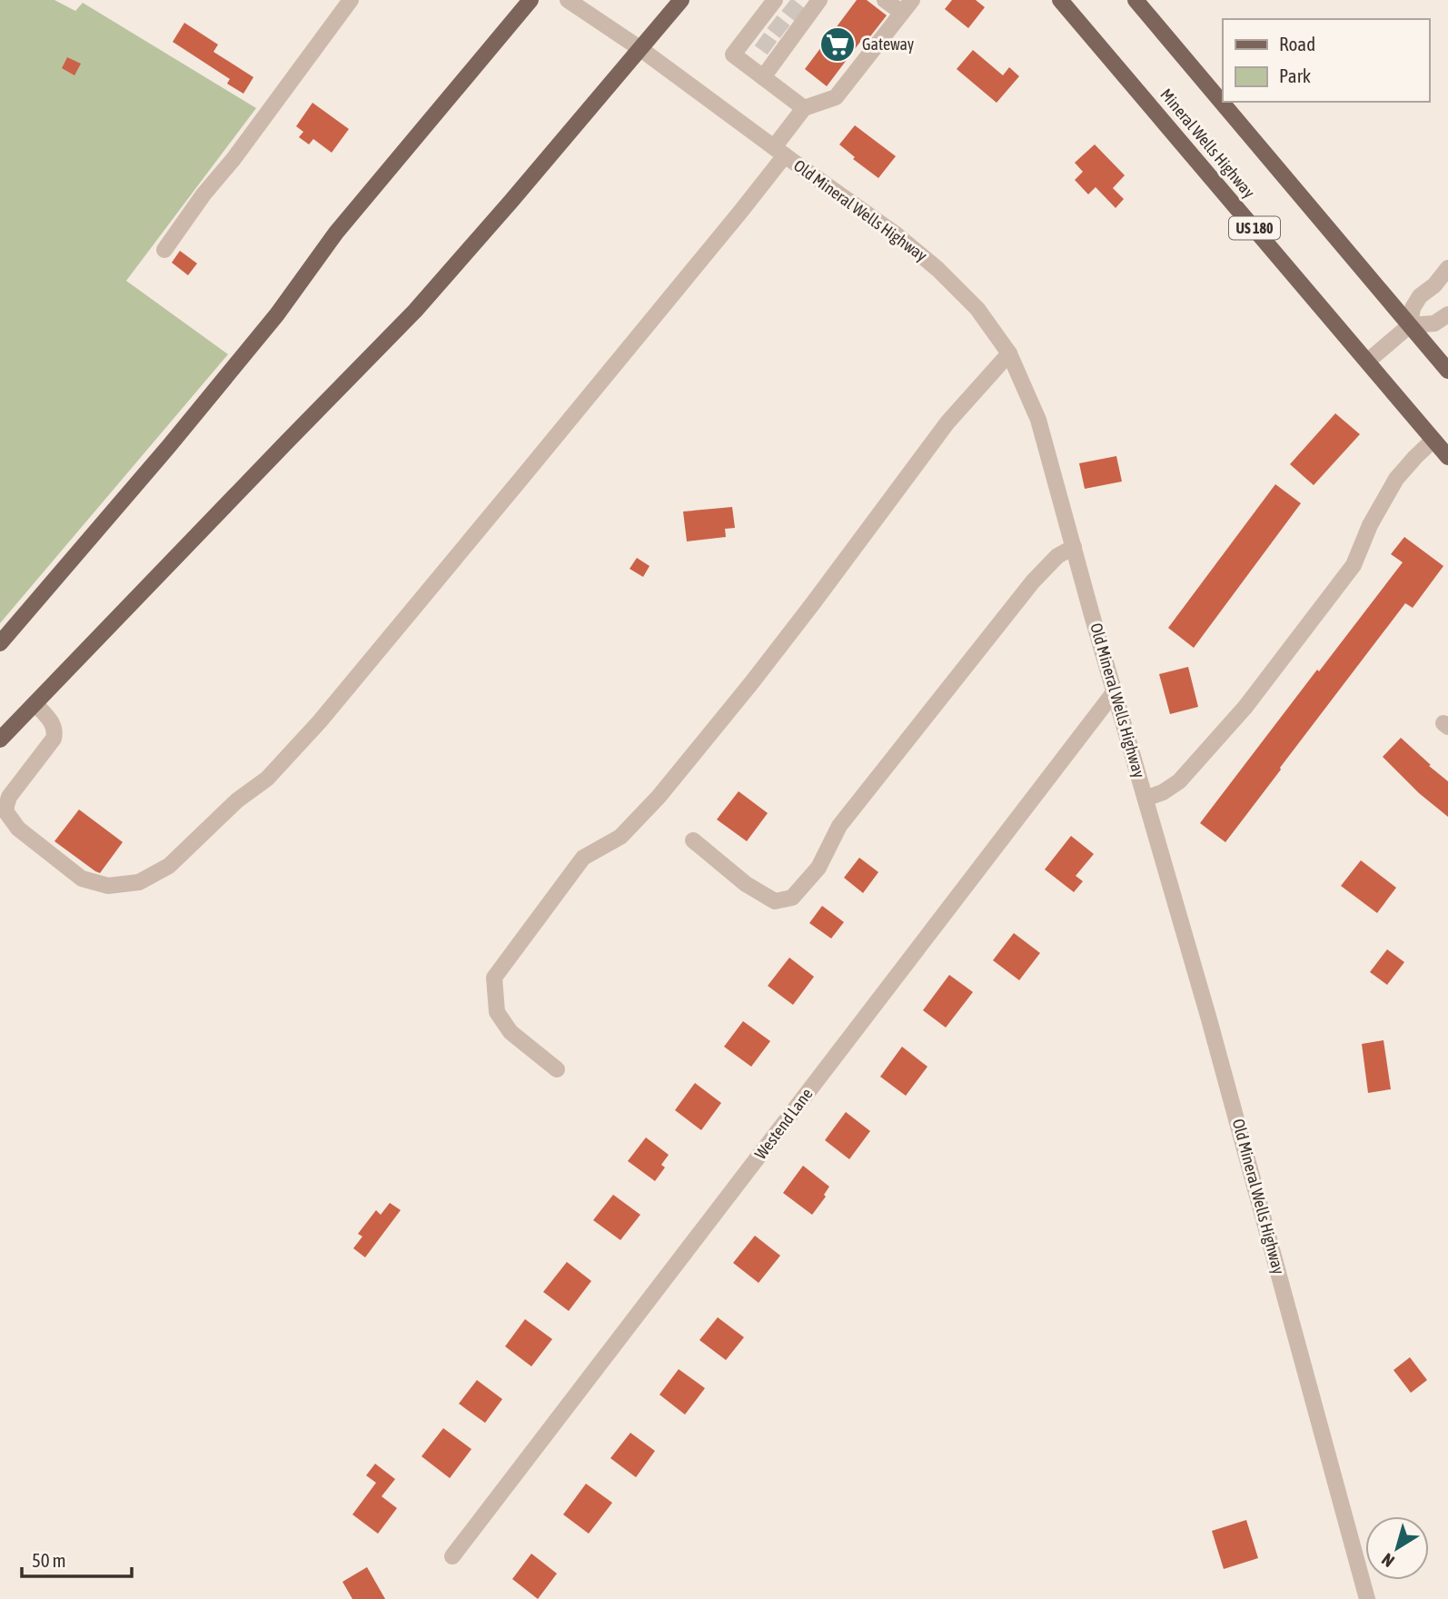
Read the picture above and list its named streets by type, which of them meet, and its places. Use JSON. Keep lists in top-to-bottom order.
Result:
{
  "streets": {
    "main road": ["Mineral Wells Highway", "US 180"],
    "street": ["Old Mineral Wells Highway", "Westend Lane"]
  },
  "crossings": [
    ["Old Mineral Wells Highway", "Westend Lane"]
  ],
  "places": {
    "supermarket": ["Gateway"]
  },
  "legend": ["Road", "Park"],
  "scale_bar": "50 m",
  "north": "bottom left"
}
